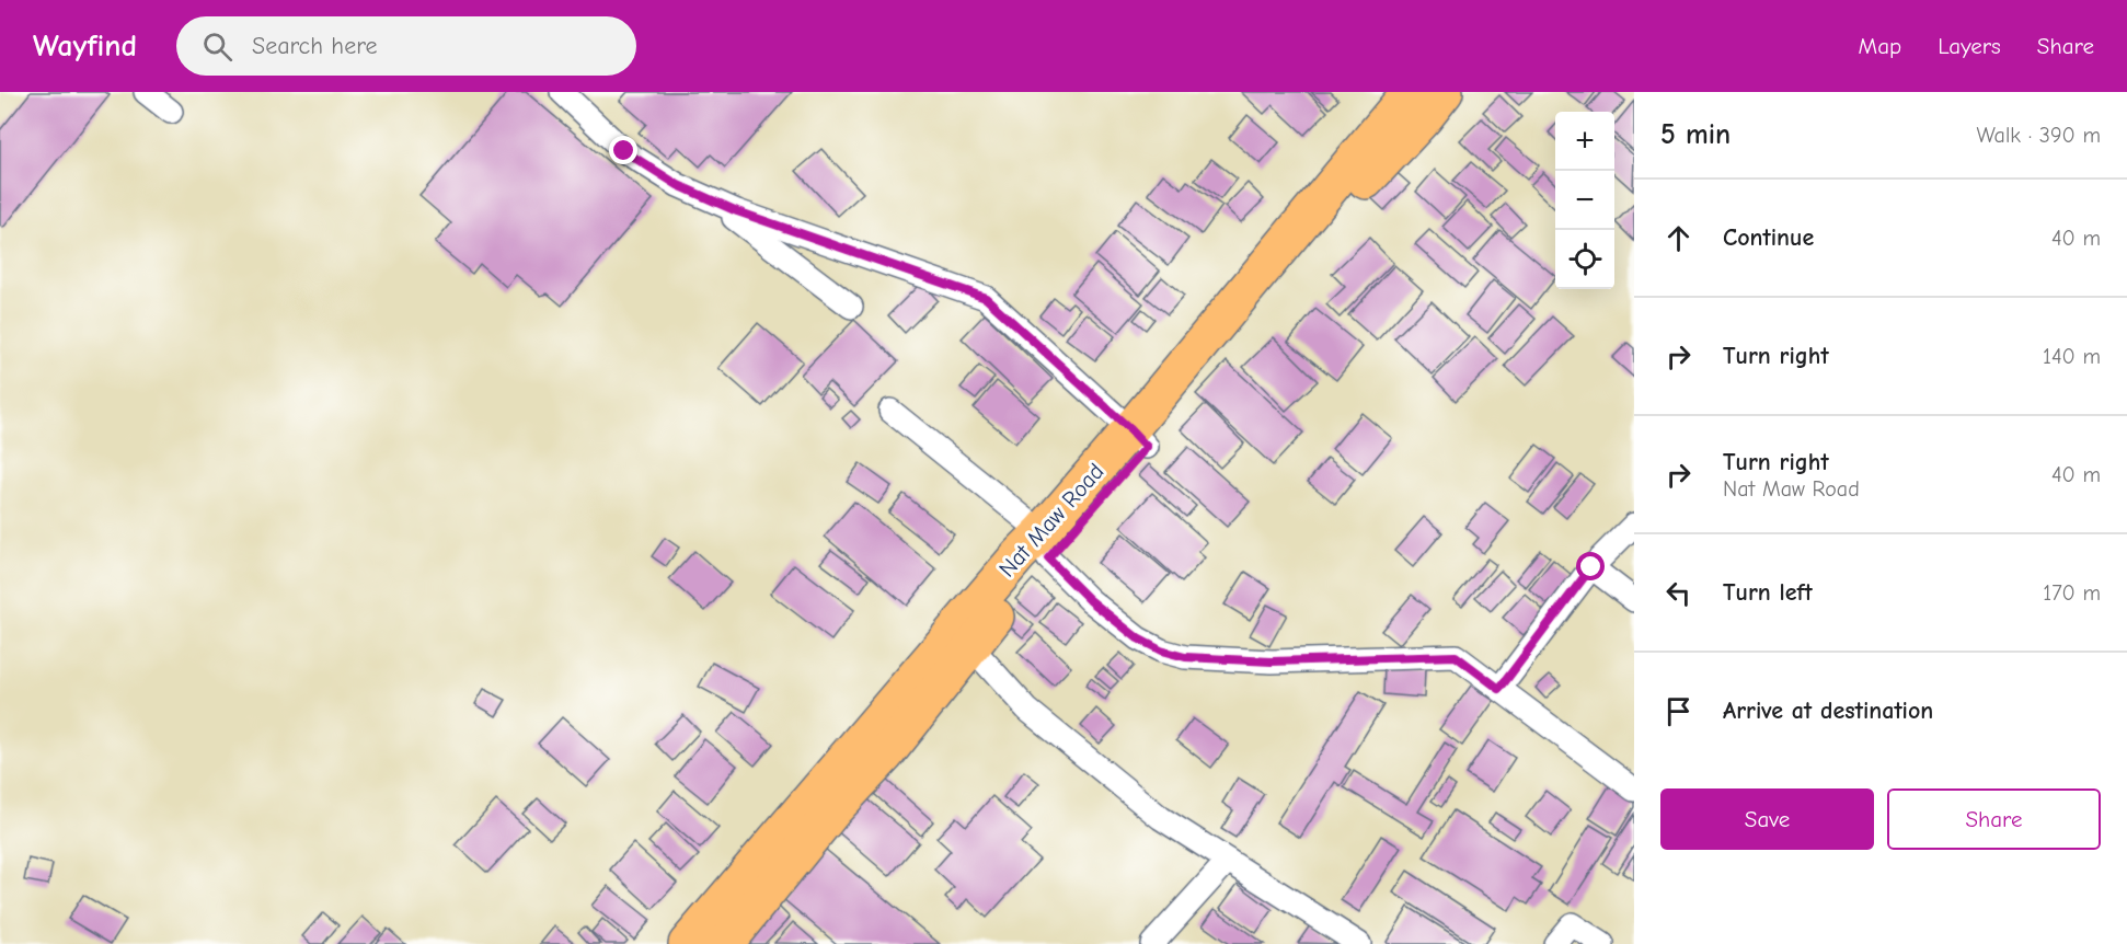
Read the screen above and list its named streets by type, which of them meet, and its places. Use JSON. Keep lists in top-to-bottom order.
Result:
{
  "streets": {
    "main road": ["Nat Maw Road"]
  },
  "page": {
    "header": "Wayfind",
    "search": "Search here",
    "nav": ["Map", "Layers", "Share"],
    "heading": ["5 min", "Walk · 390 m"],
    "map_buttons": ["+", "−"],
    "list": [
      ["Continue", "40 m"],
      ["Turn right", "140 m"],
      ["Turn right", "Nat Maw Road", "40 m"],
      ["Turn left", "170 m"],
      "Arrive at destination"
    ],
    "buttons": ["Save", "Share"]
  }
}
